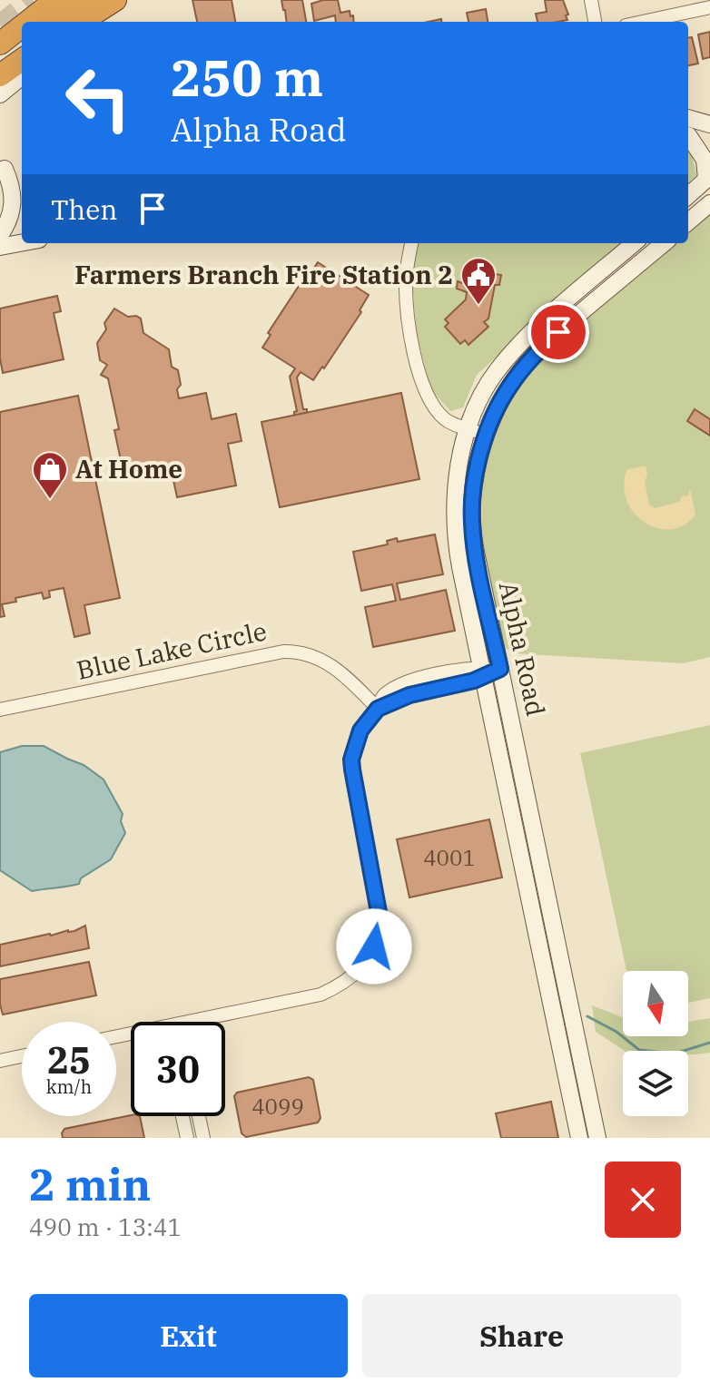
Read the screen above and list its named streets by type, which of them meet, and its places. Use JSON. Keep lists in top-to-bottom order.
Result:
{
  "streets": {
    "street": ["Alpha Road", "Blue Lake Circle"]
  },
  "places": {
    "public building": ["Farmers Branch Fire Station 2"],
    "shop": ["At Home"]
  },
  "house_numbers": ["4001", "4099"],
  "north": "bottom",
  "page": {
    "turn": ["250 m", "Alpha Road"],
    "then": "Then",
    "speed": "25 km/h",
    "limit": "30",
    "heading": ["2 min", "490 m · 13:41"],
    "buttons": ["Exit", "Share"]
  }
}
